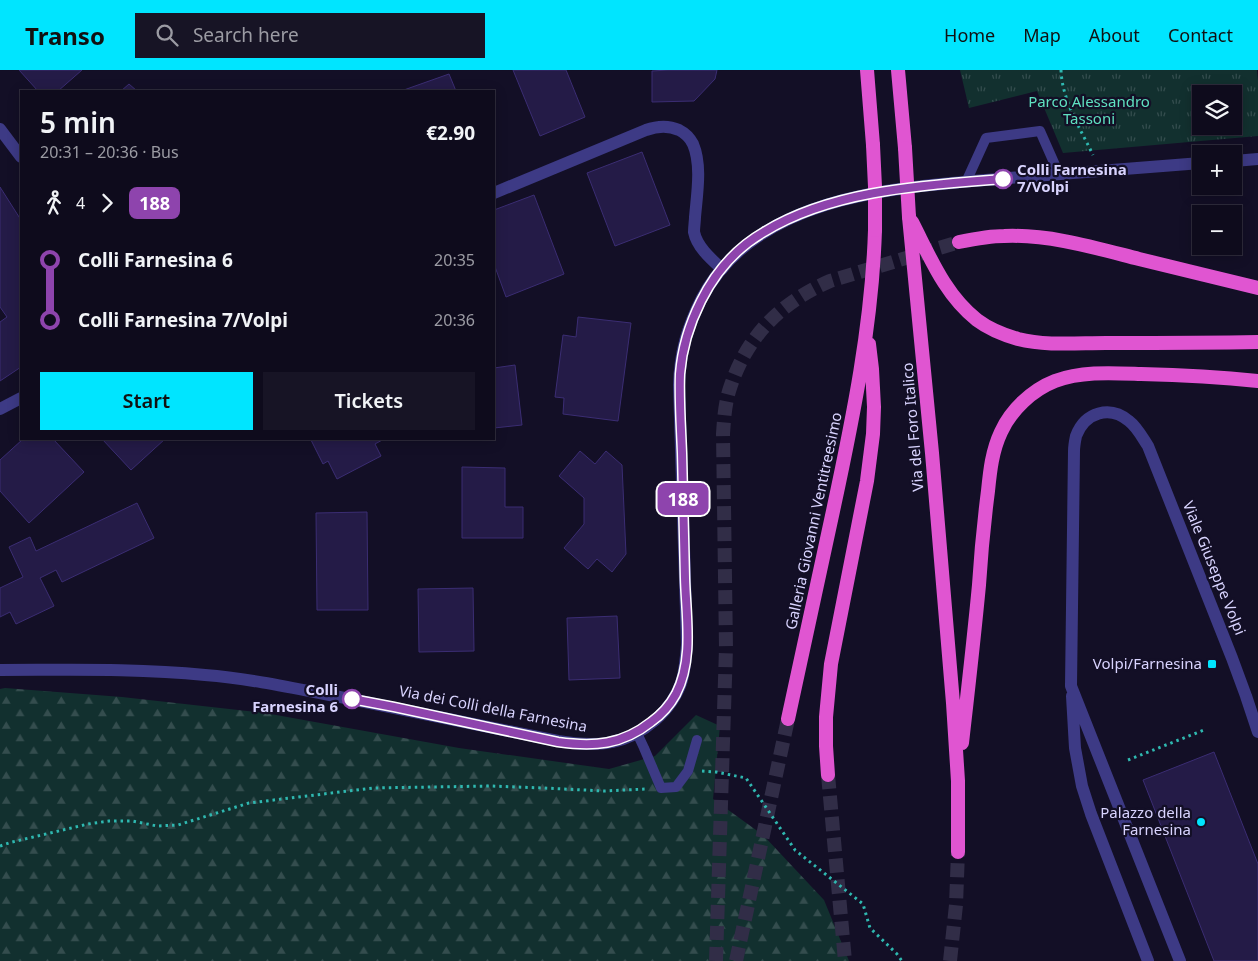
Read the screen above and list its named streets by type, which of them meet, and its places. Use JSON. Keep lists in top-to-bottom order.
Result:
{
  "streets": {
    "highway": ["Via del Foro Italico", "Galleria Giovanni Ventitreesimo"],
    "street": ["Viale Giuseppe Volpi", "Via dei Colli della Farnesina"]
  },
  "parks": ["Parco Alessandro Tassoni"],
  "places": {
    "other": ["Colli Farnesina 7/Volpi", "Colli Farnesina 6", "Palazzo della Farnesina"],
    "transit": ["Volpi/Farnesina"]
  },
  "lines": ["bus line 188"],
  "page": {
    "header": "Transo",
    "search": "Search here",
    "nav": [
      "Home",
      "Map",
      "About",
      "Contact"
    ],
    "on_map": "188",
    "map_buttons": ["+", "−"],
    "heading": ["5 min", "20:31 – 20:36 · Bus", "€2.90"],
    "legs": ["4", "188"],
    "list": [
      {
        "name": "Colli Farnesina 6",
        "value": "20:35"
      },
      {
        "name": "Colli Farnesina 7/Volpi",
        "value": "20:36"
      }
    ],
    "buttons": ["Start", "Tickets"]
  }
}
